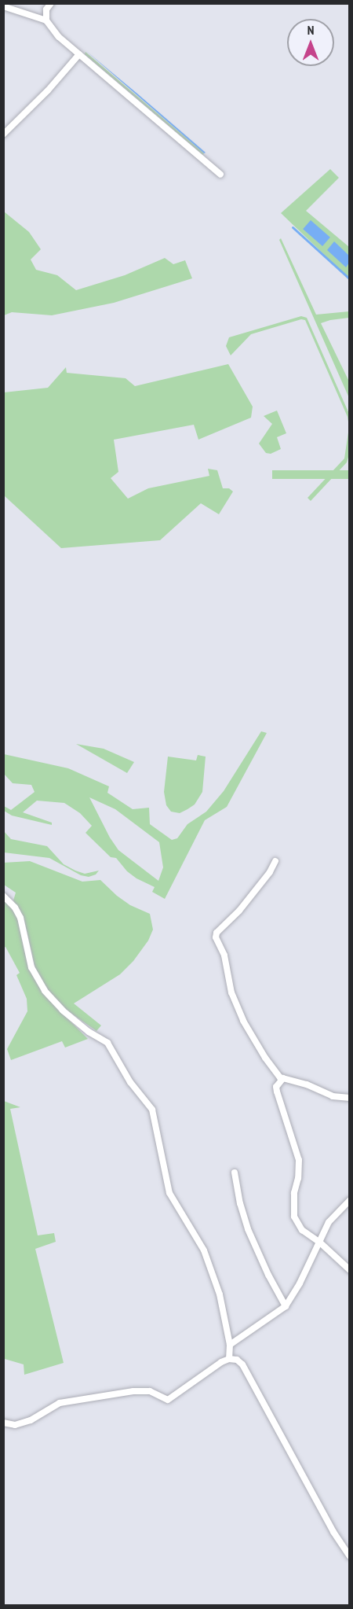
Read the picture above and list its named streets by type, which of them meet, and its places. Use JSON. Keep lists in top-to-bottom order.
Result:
{
  "north": "top"
}
